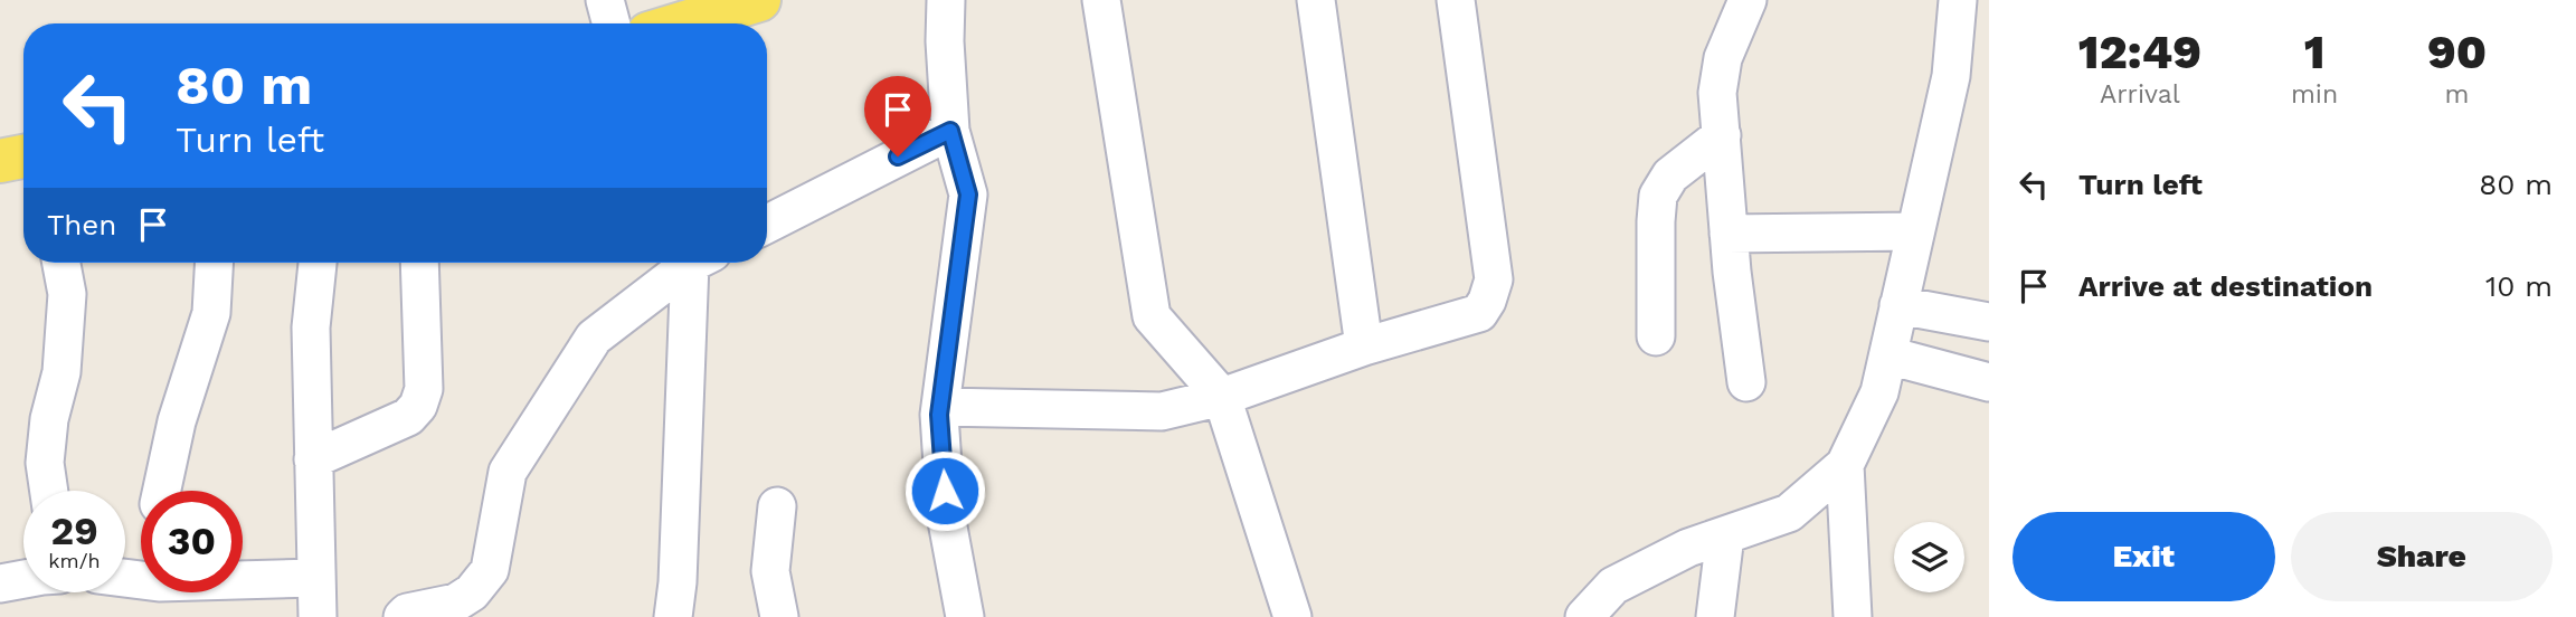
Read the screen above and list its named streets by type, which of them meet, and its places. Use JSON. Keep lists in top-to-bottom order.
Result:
{
  "page": {
    "eta": [
      "12:49",
      "Arrival",
      "1",
      "min",
      "90",
      "m"
    ],
    "turn": ["80 m", "Turn left"],
    "list": [
      {
        "name": "Turn left",
        "value": "80 m"
      },
      {
        "name": "Arrive at destination",
        "value": "10 m"
      }
    ],
    "then": "Then",
    "speed": "29 km/h",
    "limit": "30",
    "buttons": ["Exit", "Share"]
  }
}
